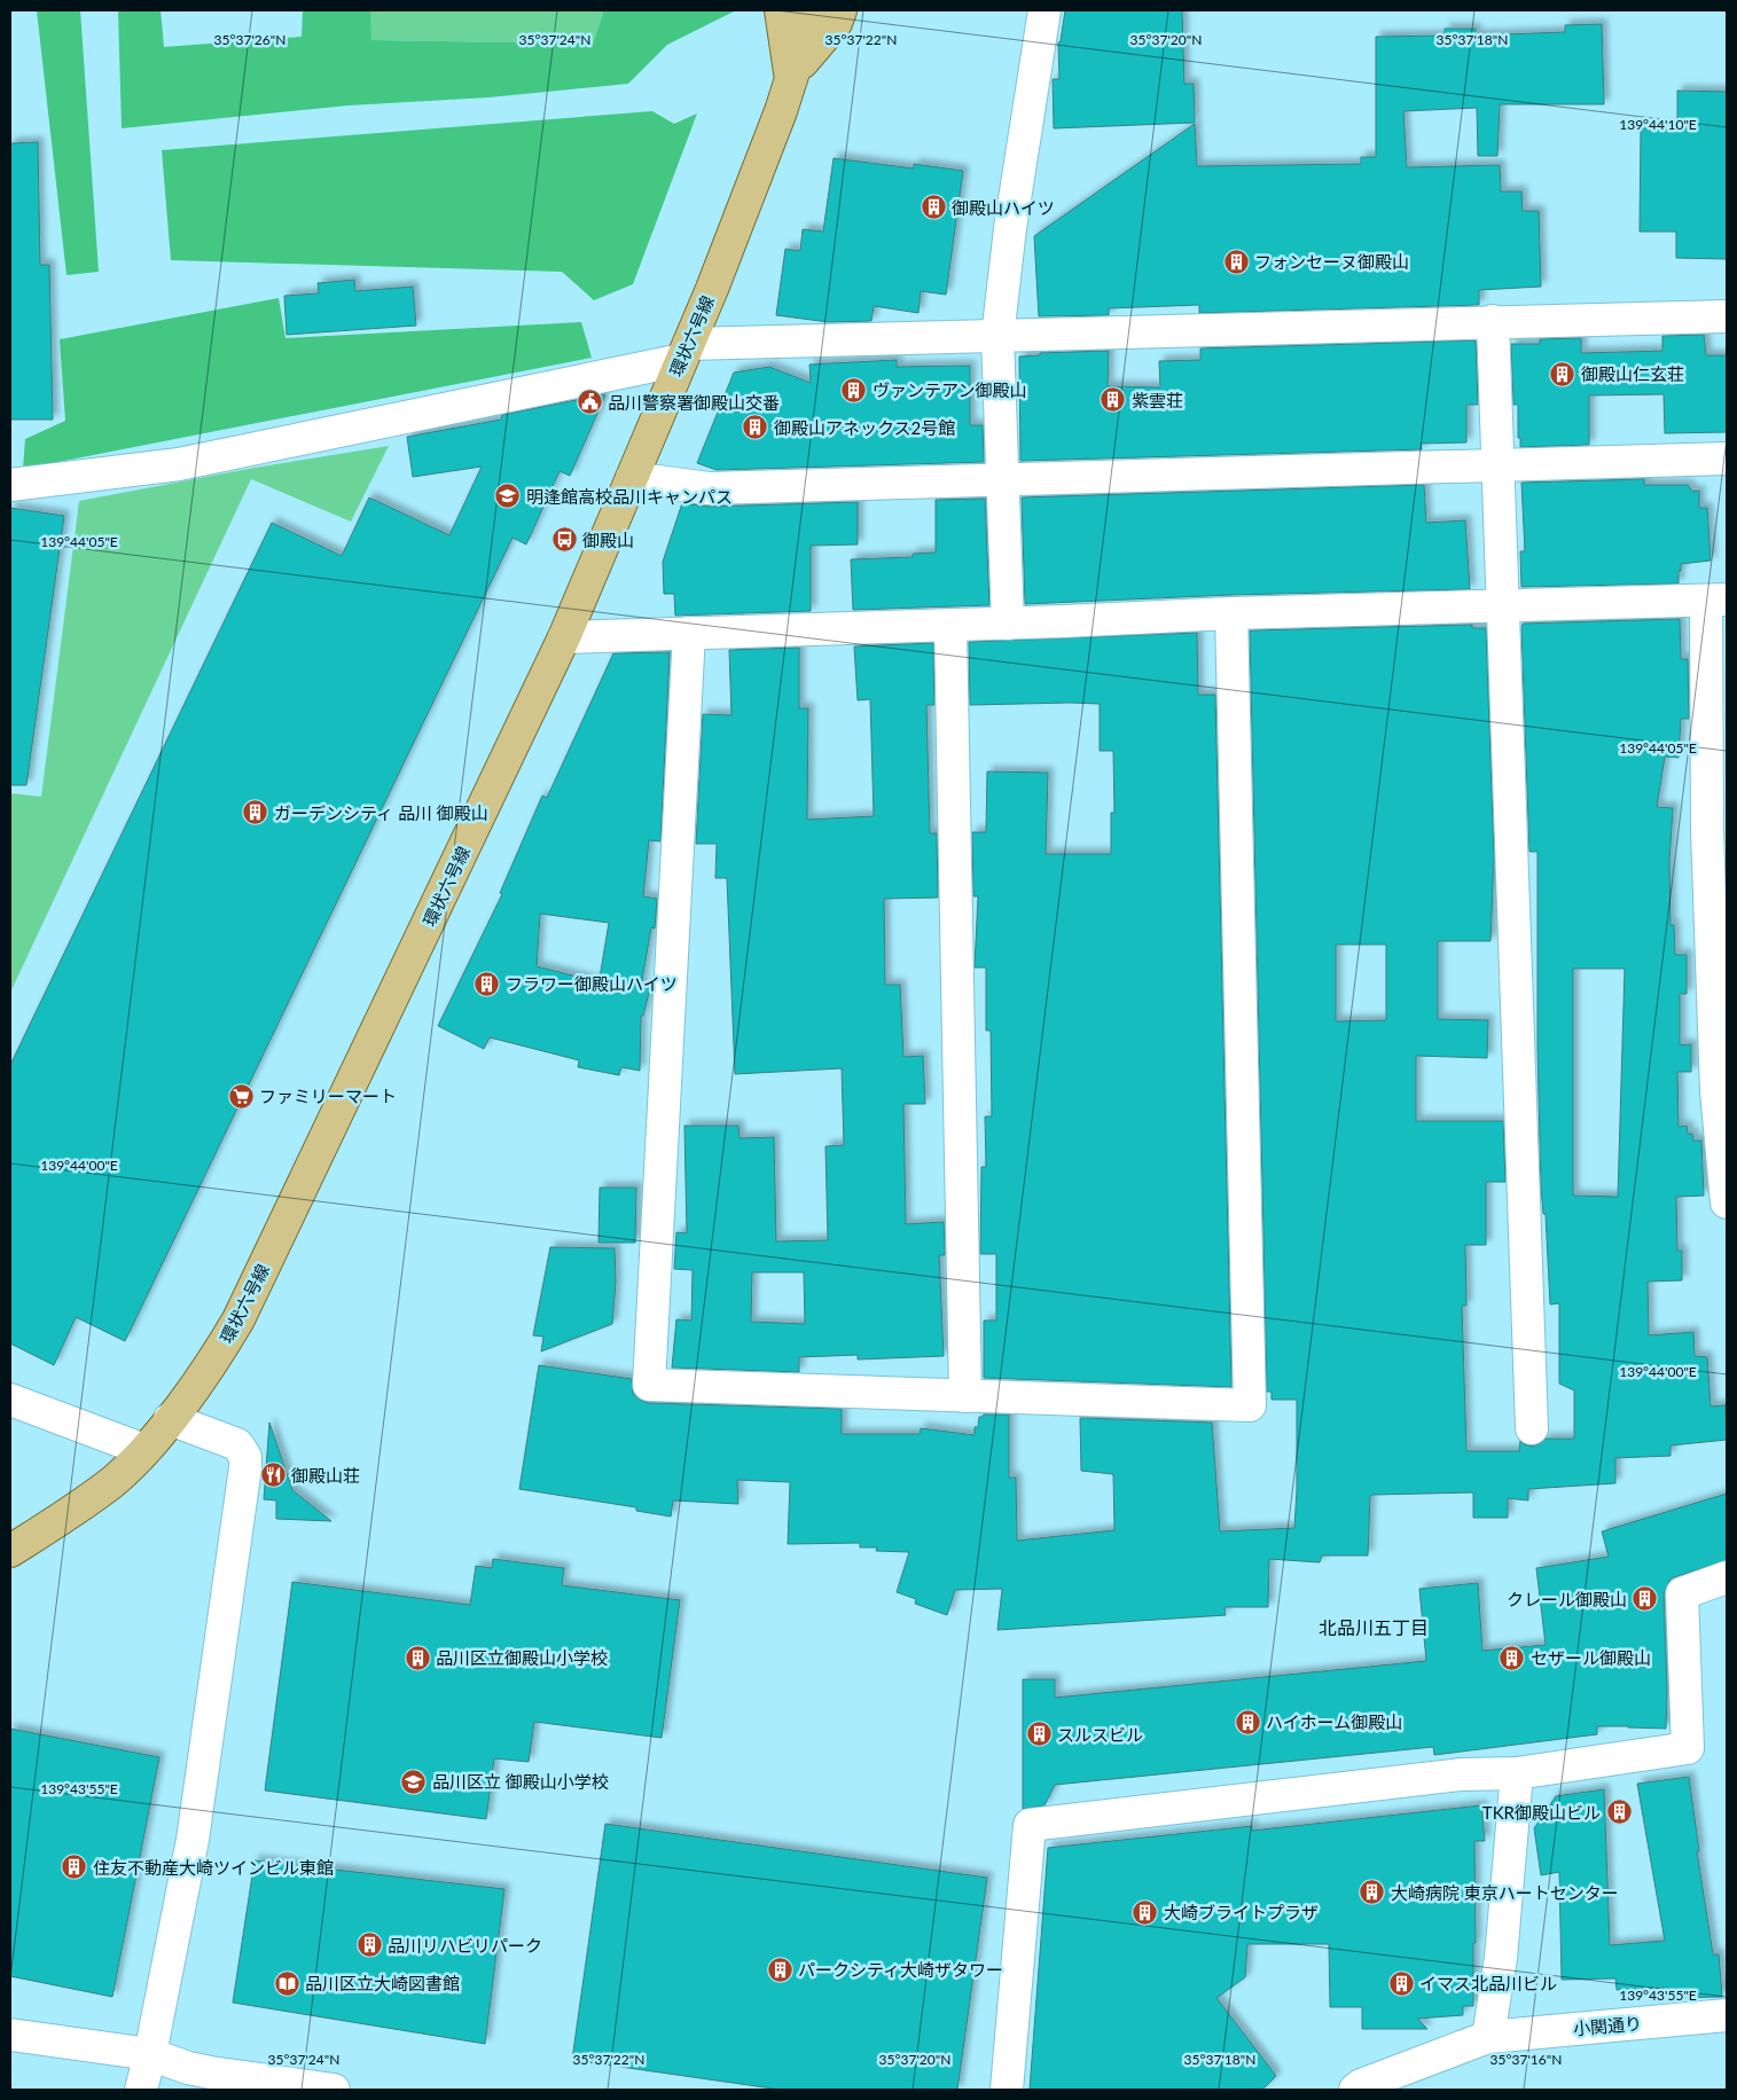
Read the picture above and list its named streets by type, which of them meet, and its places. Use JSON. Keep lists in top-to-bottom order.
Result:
{
  "streets": {
    "main road": ["環状六号線"],
    "street": ["小関通り"]
  },
  "districts": ["北品川五丁目"],
  "places": {
    "building": [
      "御殿山ハイツ",
      "フォンセーヌ御殿山",
      "御殿山仁玄荘",
      "ヴァンテアン御殿山",
      "紫雲荘",
      "御殿山アネックス2号館",
      "ガーデンシティ 品川 御殿山",
      "フラワー御殿山ハイツ",
      "クレール御殿山",
      "品川区立御殿山小学校",
      "セザール御殿山",
      "ハイホーム御殿山",
      "スルスビル",
      "TKR御殿山ビル",
      "住友不動産大崎ツインビル東館",
      "大崎病院 東京ハートセンター",
      "大崎ブライトプラザ",
      "品川リハビリパーク",
      "パークシティ大崎ザタワー",
      "イマス北品川ビル"
    ],
    "public building": ["品川警察署御殿山交番"],
    "school or university": ["明逢館高校品川キャンパス", "品川区立 御殿山小学校"],
    "bus stop": ["御殿山"],
    "supermarket": ["ファミリーマート"],
    "restaurant": ["御殿山荘"],
    "library": ["品川区立大崎図書館"]
  },
  "coordinates": [
    "35°37'26\"N",
    "35°37'24\"N",
    "35°37'22\"N",
    "35°37'20\"N",
    "35°37'18\"N",
    "139°44'10\"E",
    "139°44'05\"E",
    "139°44'00\"E",
    "139°43'55\"E",
    "35°37'16\"N"
  ]
}
